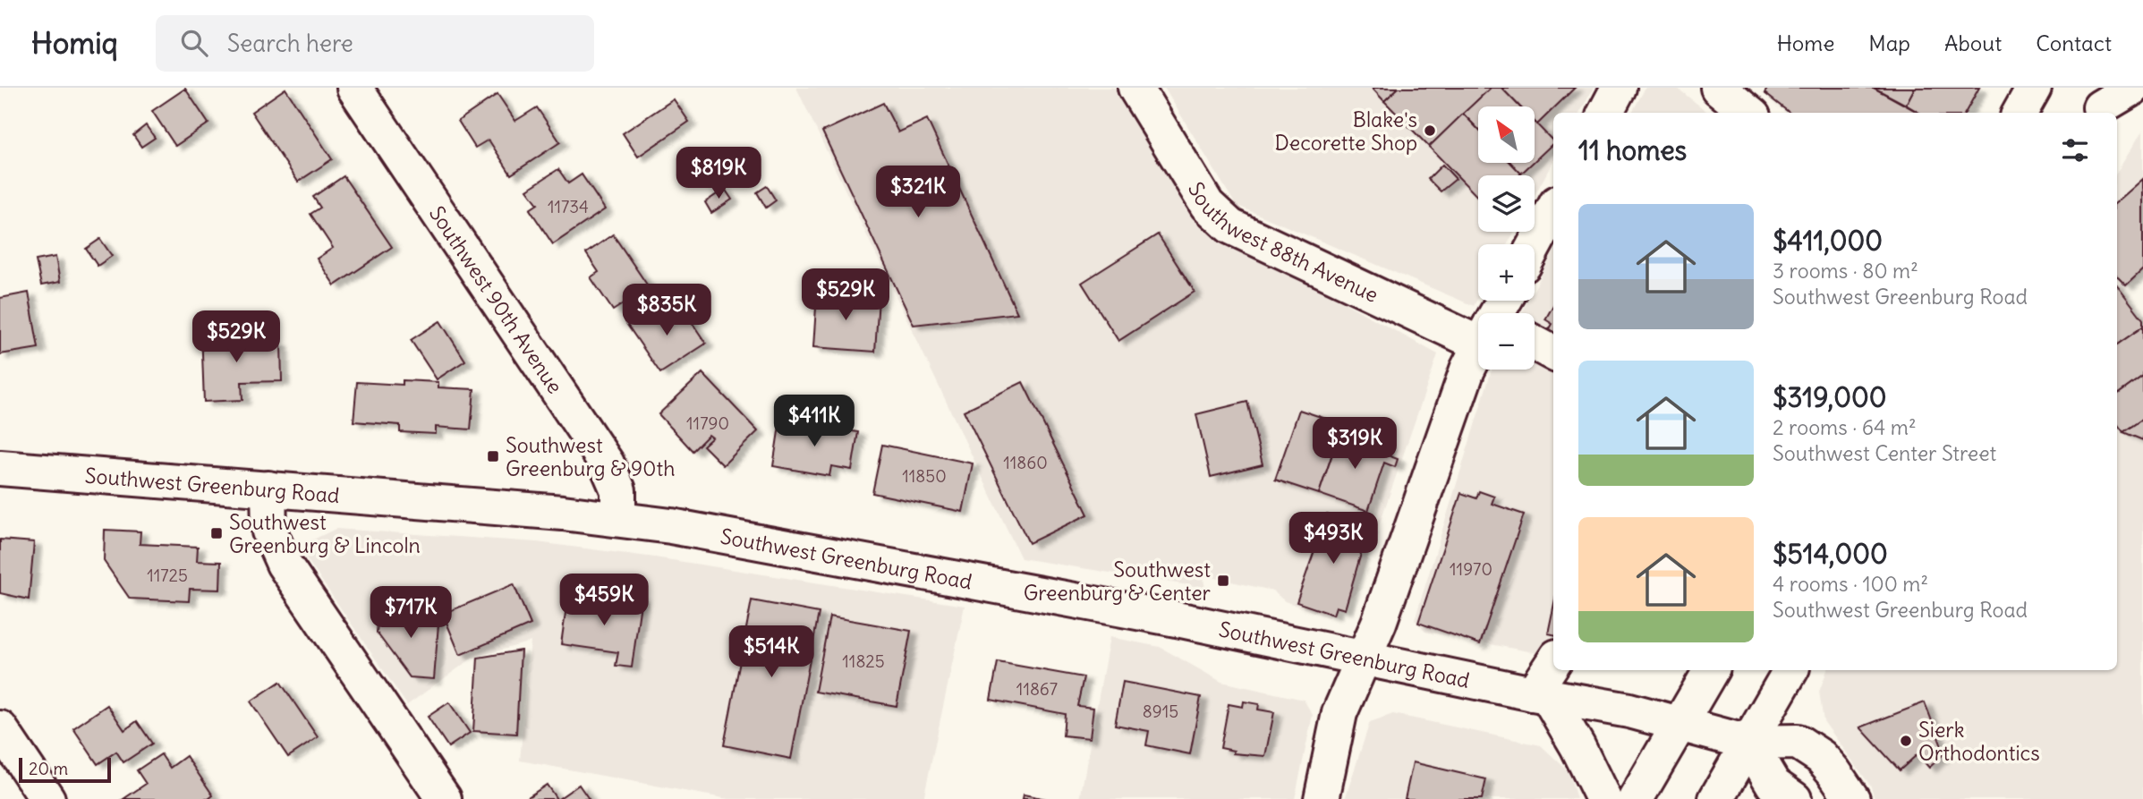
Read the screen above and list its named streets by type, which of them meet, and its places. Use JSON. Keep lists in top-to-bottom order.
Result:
{
  "streets": {
    "main road": ["Southwest 88th Avenue", "Southwest 90th Avenue", "Southwest Greenburg Road"]
  },
  "crossings": [
    ["Southwest 90th Avenue", "Southwest Greenburg Road"]
  ],
  "places": {
    "other": ["Blake's Decorette Shop", "Sierk Orthodontics"],
    "transit": ["Southwest Greenburg & 90th", "Southwest Greenburg & Lincoln", "Southwest Greenburg & Center"]
  },
  "house_numbers": [
    "11734",
    "11790",
    "11860",
    "11850",
    "11970",
    "11725",
    "11825",
    "11867",
    "8915"
  ],
  "scale_bar": "20 m",
  "north": "top left",
  "page": {
    "header": "Homiq",
    "search": "Search here",
    "nav": [
      "Home",
      "Map",
      "About",
      "Contact"
    ],
    "map_buttons": ["+", "−"],
    "heading": "11 homes",
    "price": [
      "$819K",
      "$321K",
      "$529K",
      "$835K",
      "$529K",
      "$411K",
      "$319K",
      "$493K",
      "$459K",
      "$717K",
      "$514K"
    ],
    "list": [
      {
        "name": "$411,000",
        "note": "3 rooms · 80 m² · Southwest Greenburg Road"
      },
      {
        "name": "$319,000",
        "note": "2 rooms · 64 m² · Southwest Center Street"
      },
      {
        "name": "$514,000",
        "note": "4 rooms · 100 m² · Southwest Greenburg Road"
      }
    ],
    "scale": "20 m"
  }
}
